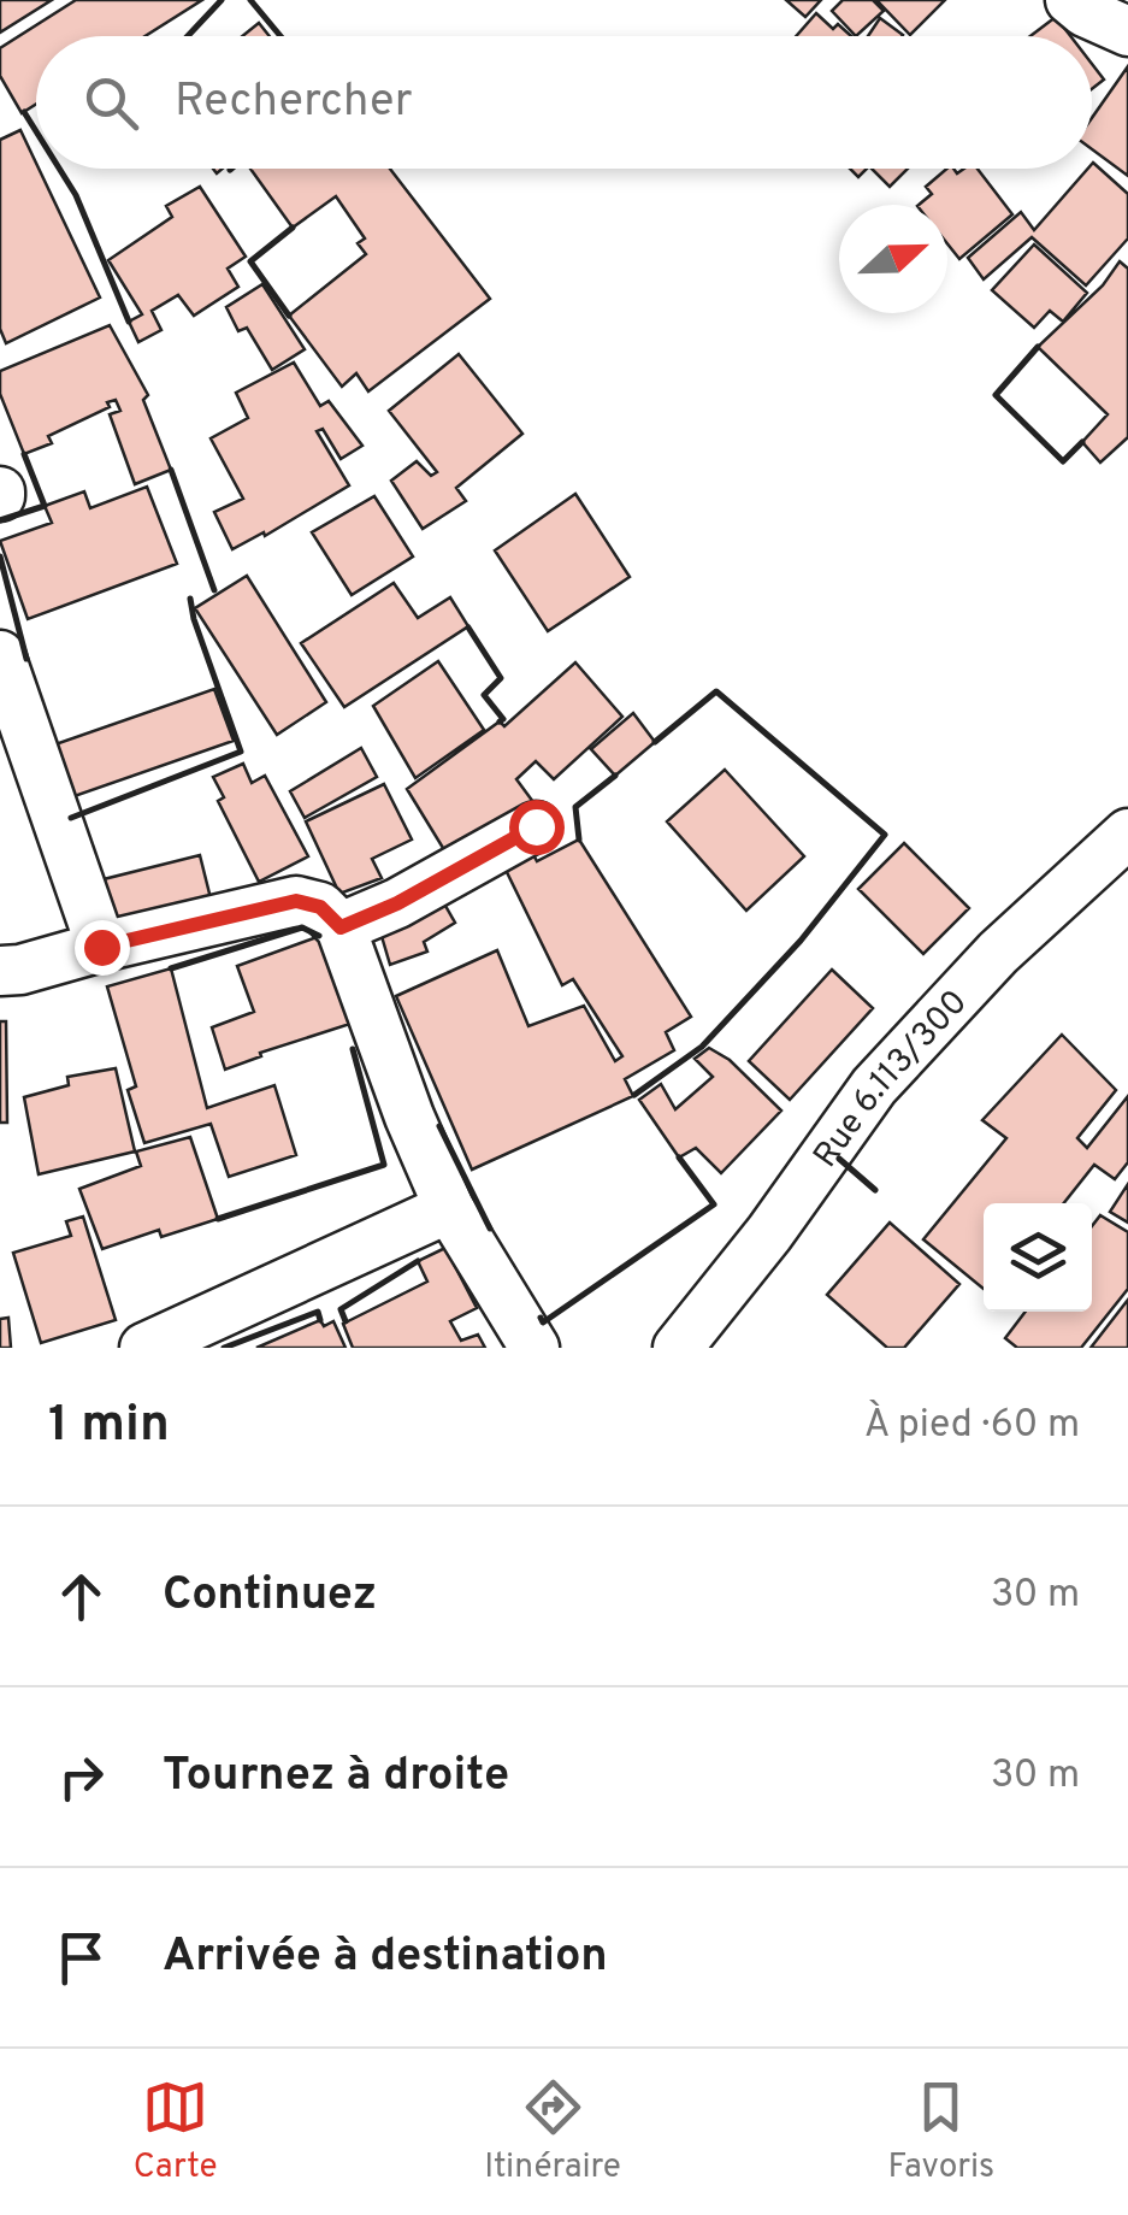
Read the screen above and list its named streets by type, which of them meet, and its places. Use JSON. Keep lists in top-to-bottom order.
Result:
{
  "streets": {
    "street": ["Rue 6.113/300"]
  },
  "north": "right",
  "page": {
    "search": "Rechercher",
    "heading": ["1 min", "À pied · 60 m"],
    "list": [
      ["Continuez", "30 m"],
      ["Tournez à droite", "30 m"],
      "Arrivée à destination"
    ],
    "nav": ["Carte", "Itinéraire", "Favoris"]
  }
}
